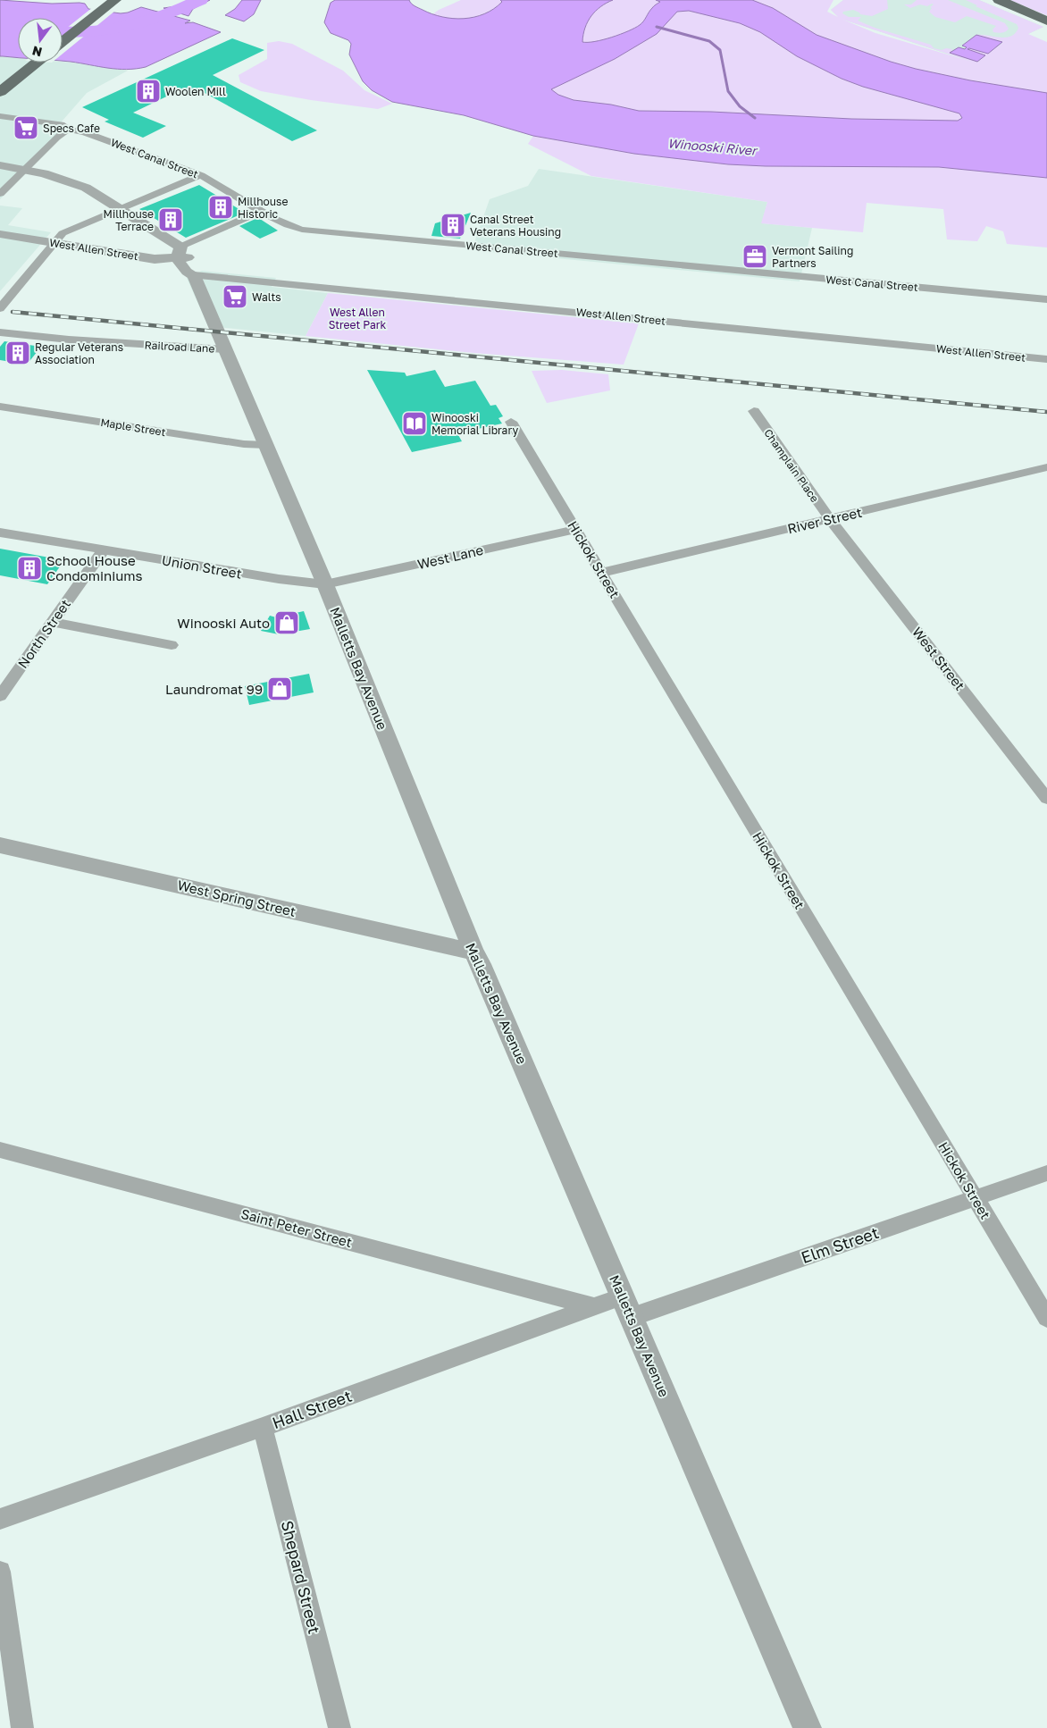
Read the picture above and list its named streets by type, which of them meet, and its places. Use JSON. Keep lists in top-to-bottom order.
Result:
{
  "streets": {
    "street": [
      "West Canal Street",
      "West Allen Street",
      "Railroad Lane",
      "Maple Street",
      "Champlain Place",
      "River Street",
      "West Lane",
      "Hickok Street",
      "Union Street",
      "North Street",
      "West Street",
      "Malletts Bay Avenue",
      "West Spring Street",
      "Saint Peter Street",
      "Elm Street",
      "Hall Street",
      "Shepard Street"
    ]
  },
  "crossings": [
    ["West Allen Street", "Malletts Bay Avenue"],
    ["Railroad Lane", "Malletts Bay Avenue"],
    ["Maple Street", "Malletts Bay Avenue"],
    ["Champlain Place", "River Street"],
    ["Champlain Place", "West Street"],
    ["River Street", "Hickok Street"],
    ["River Street", "West Street"],
    ["West Lane", "Hickok Street"],
    ["West Lane", "Union Street"],
    ["West Lane", "Malletts Bay Avenue"],
    ["Hickok Street", "Elm Street"],
    ["Union Street", "North Street"],
    ["Union Street", "Malletts Bay Avenue"],
    ["Malletts Bay Avenue", "West Spring Street"],
    ["Malletts Bay Avenue", "Elm Street"],
    ["Malletts Bay Avenue", "Hall Street"],
    ["Saint Peter Street", "Hall Street"],
    ["Elm Street", "Hall Street"],
    ["Hall Street", "Shepard Street"]
  ],
  "water": ["Winooski River"],
  "parks": ["West Allen Street Park"],
  "places": {
    "building": [
      "Woolen Mill",
      "Millhouse Historic",
      "Millhouse Terrace",
      "Canal Street Veterans Housing",
      "Regular Veterans Association",
      "School House Condominiums"
    ],
    "supermarket": ["Specs Cafe", "Walts"],
    "office": ["Vermont Sailing Partners"],
    "library": ["Winooski Memorial Library"],
    "shop": ["Winooski Auto", "Laundromat 99"]
  },
  "north": "bottom"
}
